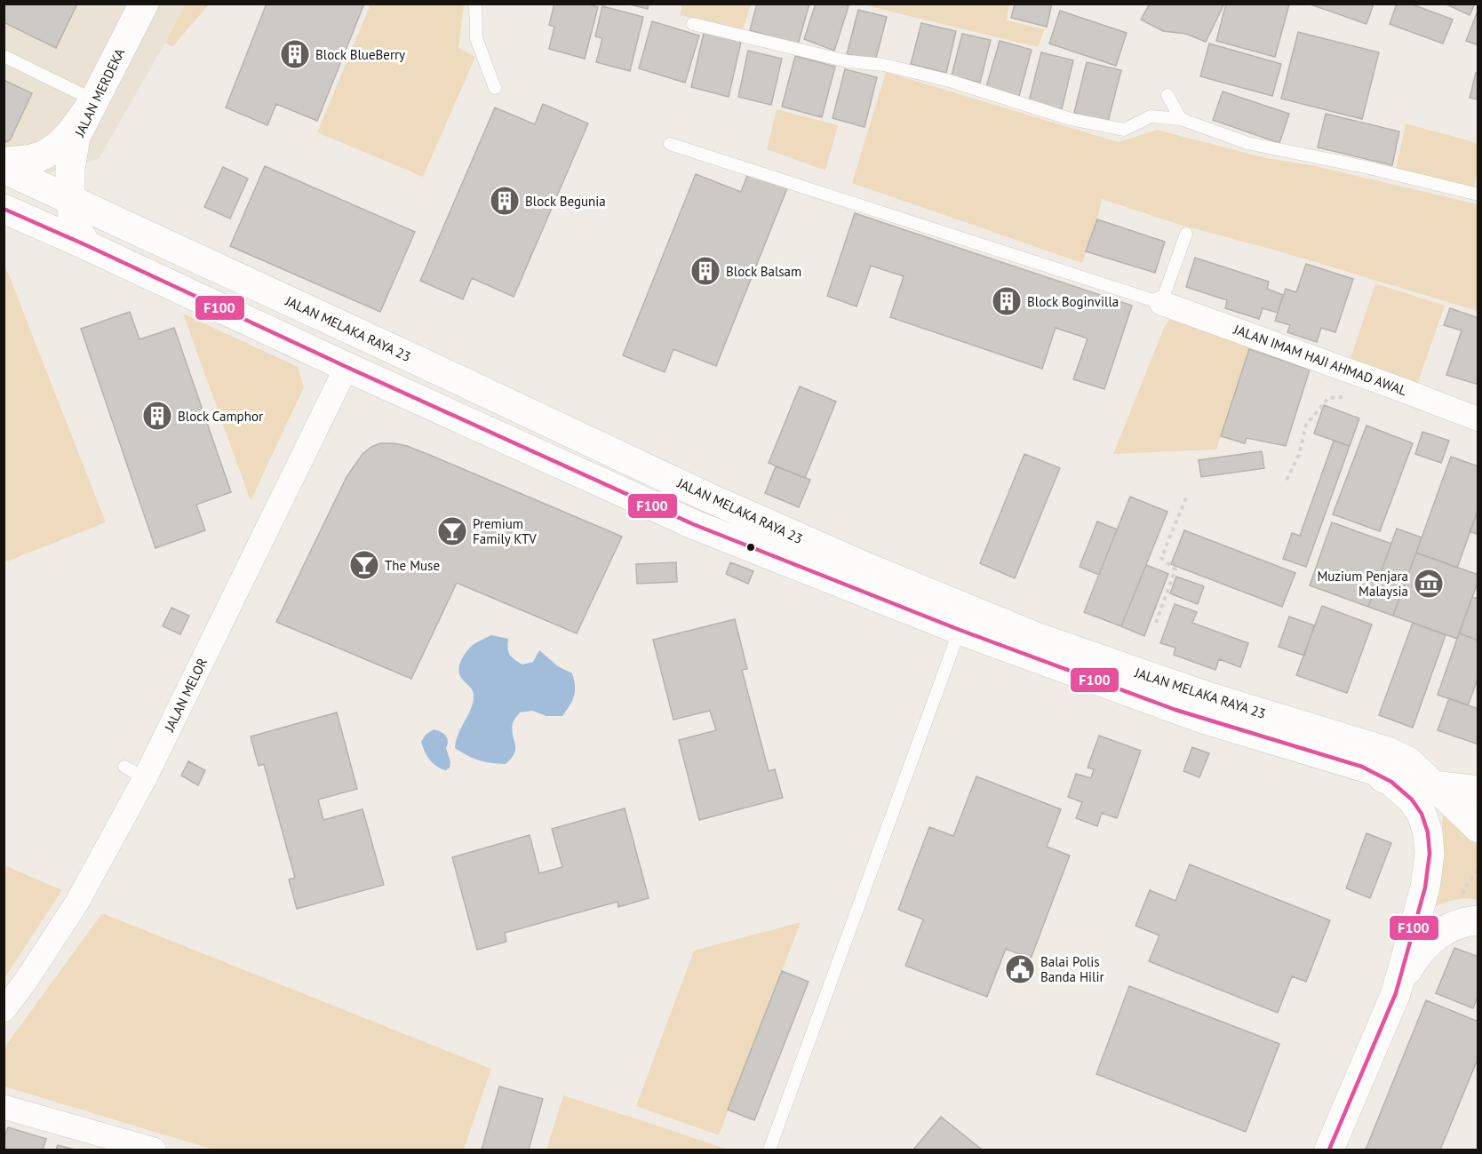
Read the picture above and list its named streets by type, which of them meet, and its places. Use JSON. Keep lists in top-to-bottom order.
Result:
{
  "streets": {
    "main road": ["JALAN MERDEKA", "JALAN MELAKA RAYA 23"],
    "street": ["JALAN IMAM HAJI AHMAD AWAL", "JALAN MELOR"]
  },
  "crossings": [
    ["JALAN MERDEKA", "JALAN MELAKA RAYA 23"],
    ["JALAN MELAKA RAYA 23", "JALAN MELOR"]
  ],
  "places": {
    "building": [
      "Block BlueBerry",
      "Block Begunia",
      "Block Balsam",
      "Block Boginvilla",
      "Block Camphor"
    ],
    "bar": ["Premium Family KTV", "The Muse"],
    "museum": ["Muzium Penjara Malaysia"],
    "public building": ["Balai Polis Banda Hilir"]
  },
  "lines": ["transit line F100"]
}
